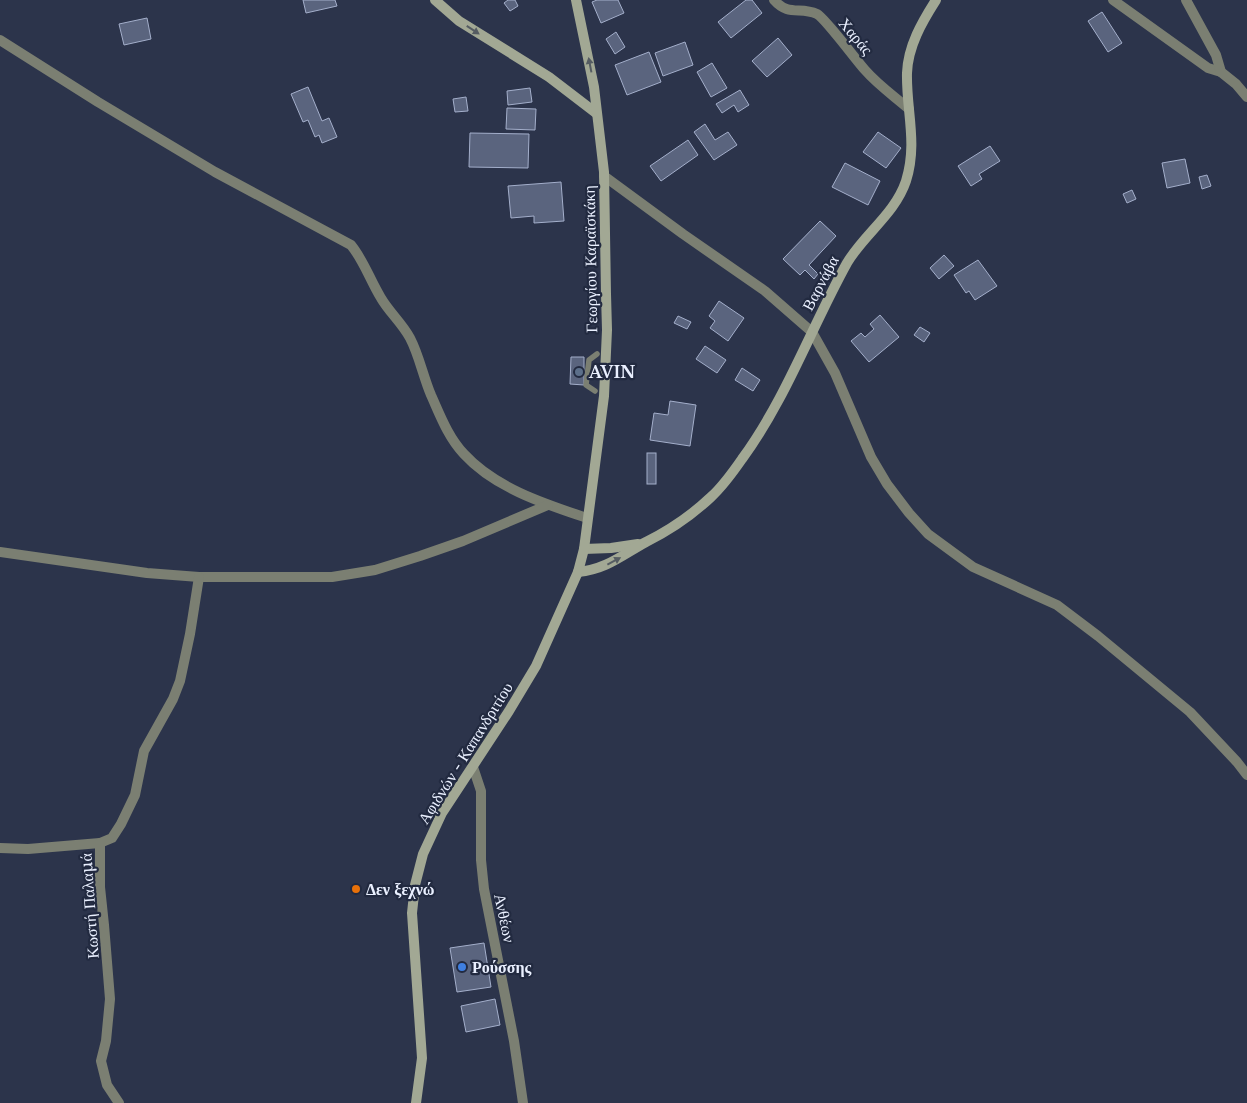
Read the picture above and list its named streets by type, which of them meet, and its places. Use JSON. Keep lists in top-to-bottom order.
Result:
{
  "streets": {
    "main road": ["Γεωργίου Καραϊσκάκη", "Βαρνάβα", "Αφιδνών - Καπανδριτίου"],
    "street": ["Χαράς", "Κωστή Παλαμά", "Ανθέων"]
  },
  "crossings": [
    ["Χαράς", "Βαρνάβα"],
    ["Γεωργίου Καραϊσκάκη", "Αφιδνών - Καπανδριτίου"],
    ["Βαρνάβα", "Αφιδνών - Καπανδριτίου"],
    ["Αφιδνών - Καπανδριτίου", "Ανθέων"]
  ],
  "places": ["AVIN", "Δεν ξεχνώ", "Ρούσσης"]
}
